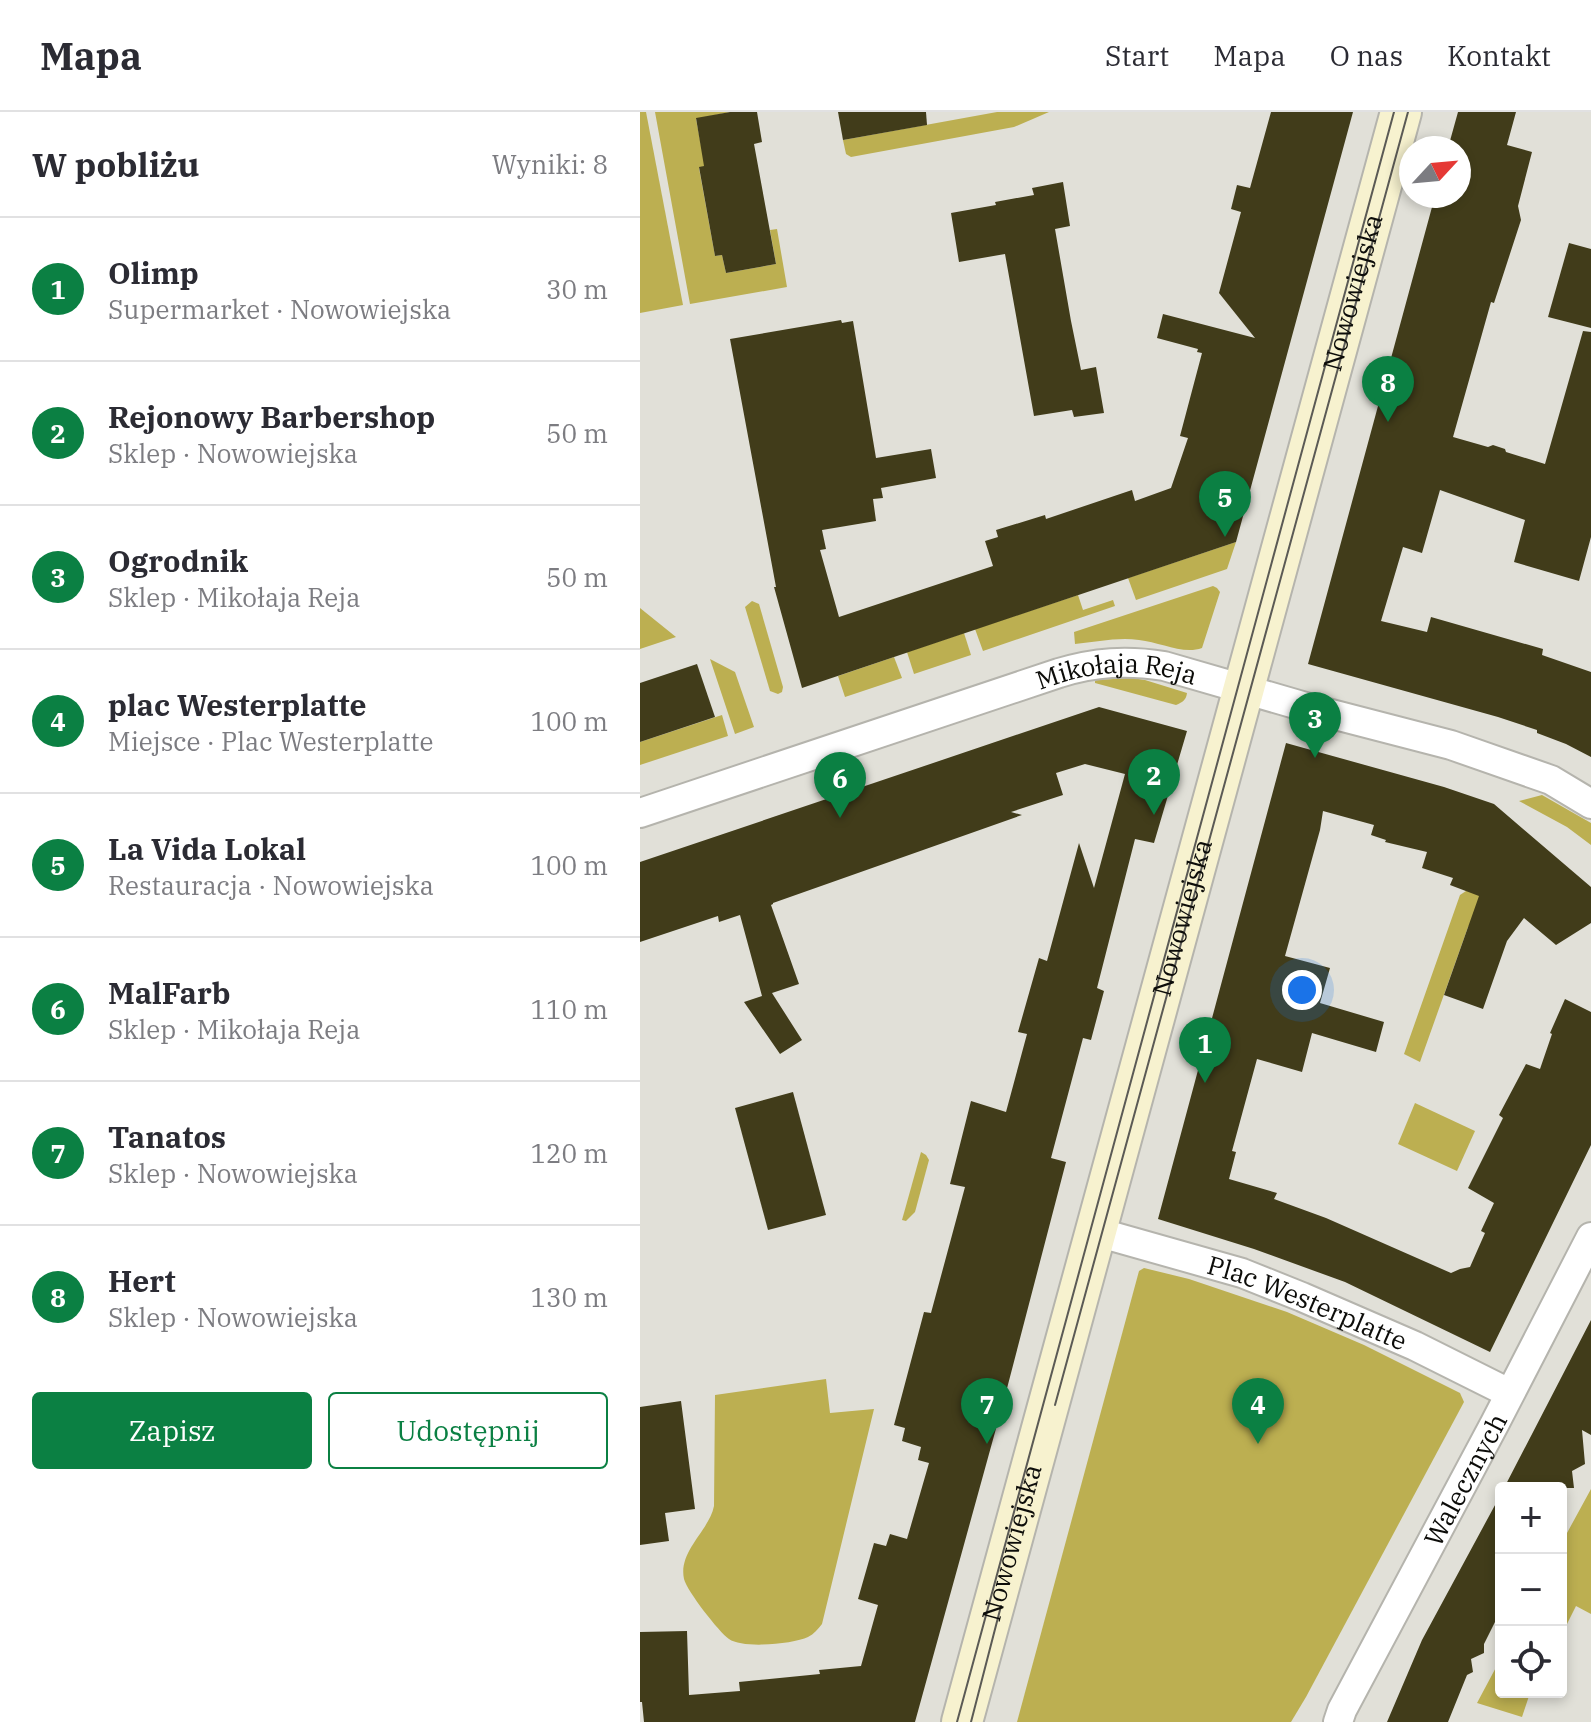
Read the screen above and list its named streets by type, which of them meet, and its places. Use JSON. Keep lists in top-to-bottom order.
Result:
{
  "streets": {
    "street": [
      "Nowowiejska",
      "Mikołaja Reja",
      "Plac Westerplatte",
      "Walecznych"
    ]
  },
  "crossings": [
    ["Nowowiejska", "Mikołaja Reja"],
    ["Nowowiejska", "Plac Westerplatte"],
    ["Plac Westerplatte", "Walecznych"]
  ],
  "north": "top right",
  "page": {
    "header": "Mapa",
    "nav": [
      "Start",
      "Mapa",
      "O nas",
      "Kontakt"
    ],
    "heading": ["W pobliżu", "Wyniki: 8"],
    "list": [
      {
        "mark": "1",
        "name": "Olimp",
        "note": "Supermarket · Nowowiejska",
        "value": "30 m"
      },
      {
        "mark": "2",
        "name": "Rejonowy Barbershop",
        "note": "Sklep · Nowowiejska",
        "value": "50 m"
      },
      {
        "mark": "3",
        "name": "Ogrodnik",
        "note": "Sklep · Mikołaja Reja",
        "value": "50 m"
      },
      {
        "mark": "4",
        "name": "plac Westerplatte",
        "note": "Miejsce · Plac Westerplatte",
        "value": "100 m"
      },
      {
        "mark": "5",
        "name": "La Vida Lokal",
        "note": "Restauracja · Nowowiejska",
        "value": "100 m"
      },
      {
        "mark": "6",
        "name": "MalFarb",
        "note": "Sklep · Mikołaja Reja",
        "value": "110 m"
      },
      {
        "mark": "7",
        "name": "Tanatos",
        "note": "Sklep · Nowowiejska",
        "value": "120 m"
      },
      {
        "mark": "8",
        "name": "Hert",
        "note": "Sklep · Nowowiejska",
        "value": "130 m"
      }
    ],
    "pins": [
      "8",
      "5",
      "3",
      "2",
      "6",
      "1",
      "4",
      "7"
    ],
    "buttons": ["Zapisz", "Udostępnij"],
    "map_buttons": ["+", "−"]
  }
}
